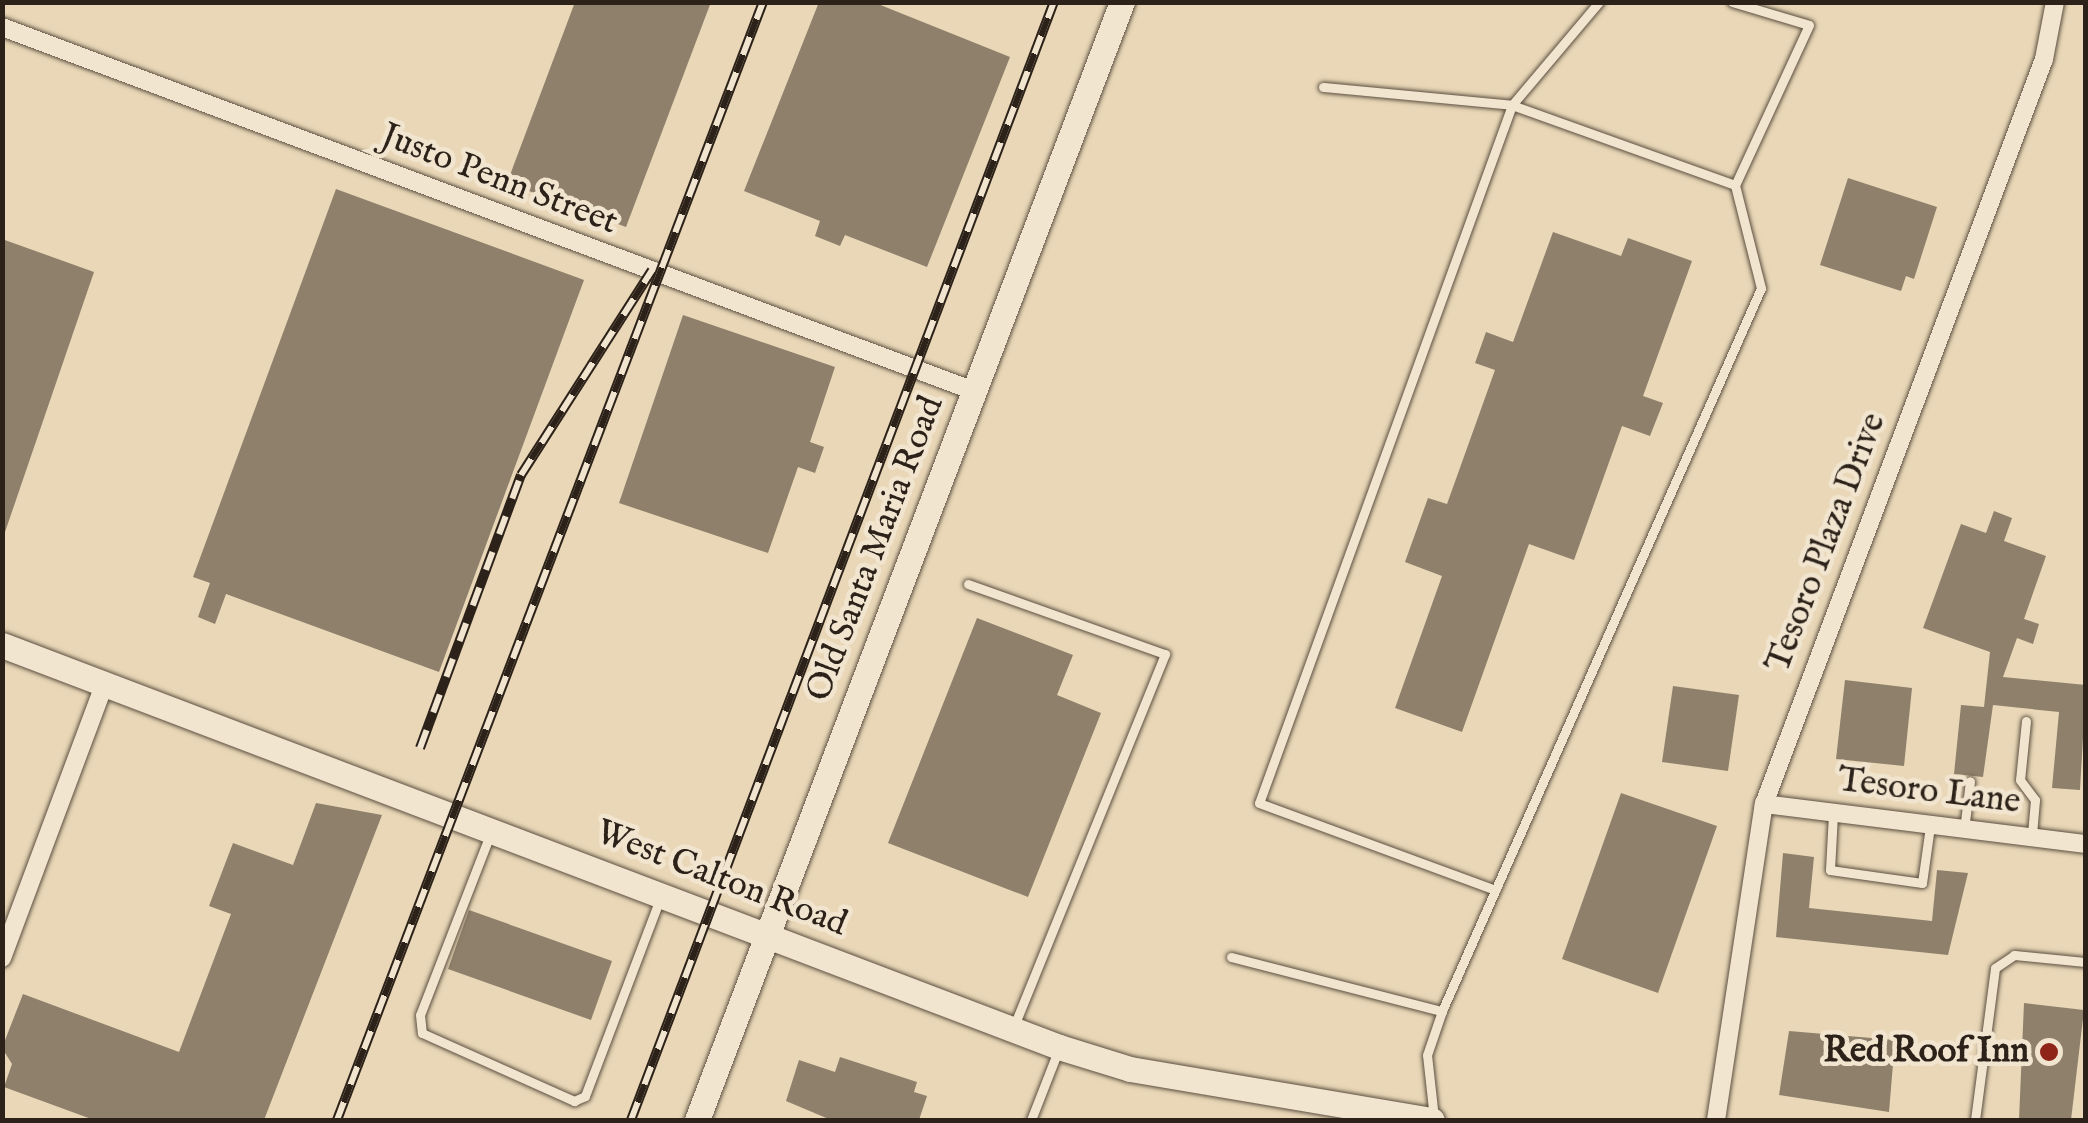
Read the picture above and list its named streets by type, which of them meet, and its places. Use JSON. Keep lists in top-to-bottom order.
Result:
{
  "streets": {
    "main road": ["Old Santa Maria Road", "West Calton Road"],
    "street": ["Justo Penn Street", "Tesoro Plaza Drive", "Tesoro Lane"]
  },
  "crossings": [
    ["Justo Penn Street", "Old Santa Maria Road"],
    ["Tesoro Plaza Drive", "Tesoro Lane"],
    ["Old Santa Maria Road", "West Calton Road"]
  ],
  "places": ["Red Roof Inn"]
}
